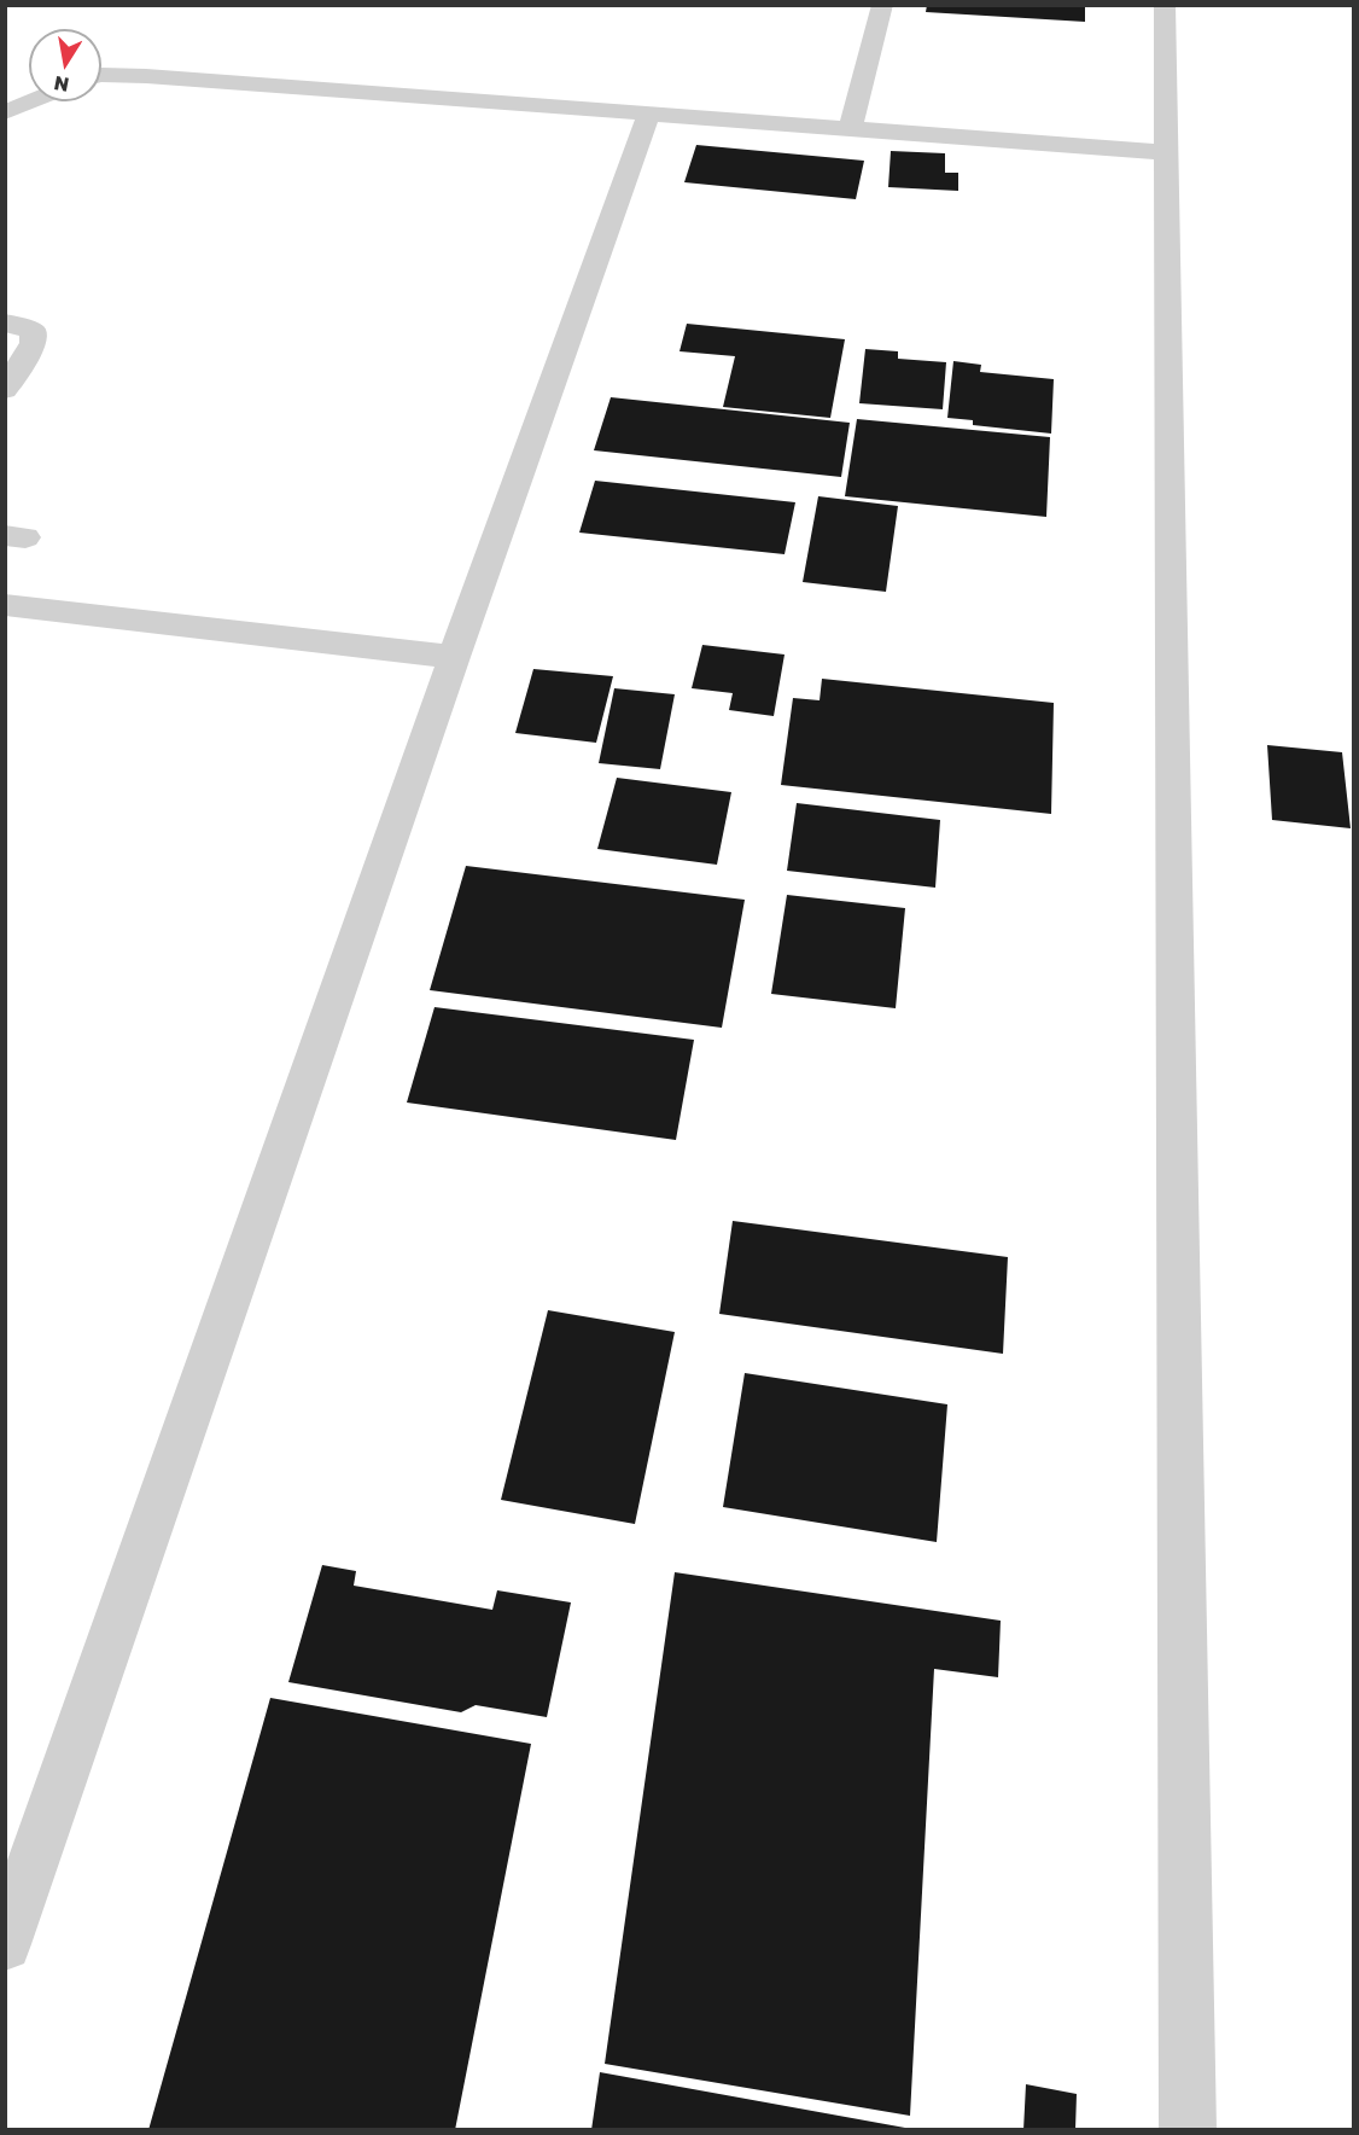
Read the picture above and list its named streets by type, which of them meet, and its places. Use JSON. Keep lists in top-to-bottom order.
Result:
{
  "north": "bottom"
}
